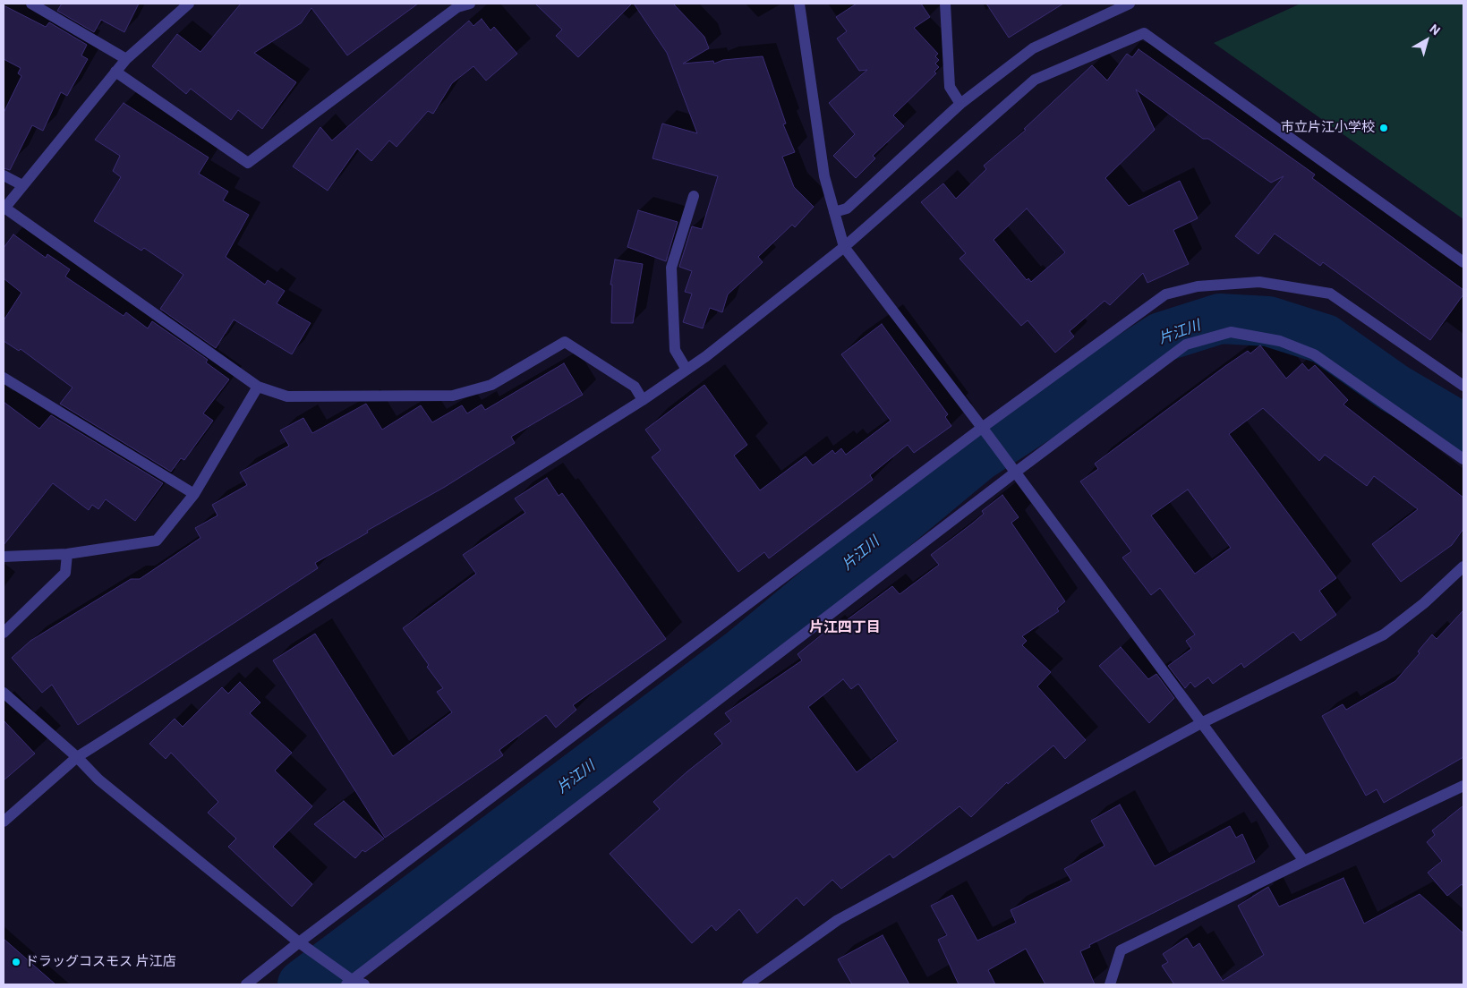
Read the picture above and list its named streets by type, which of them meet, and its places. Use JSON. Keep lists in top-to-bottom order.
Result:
{
  "districts": ["片江四丁目"],
  "water": ["片江川"],
  "places": ["市立片江小学校", "ドラッグコスモス 片江店"],
  "north": "top right"
}
